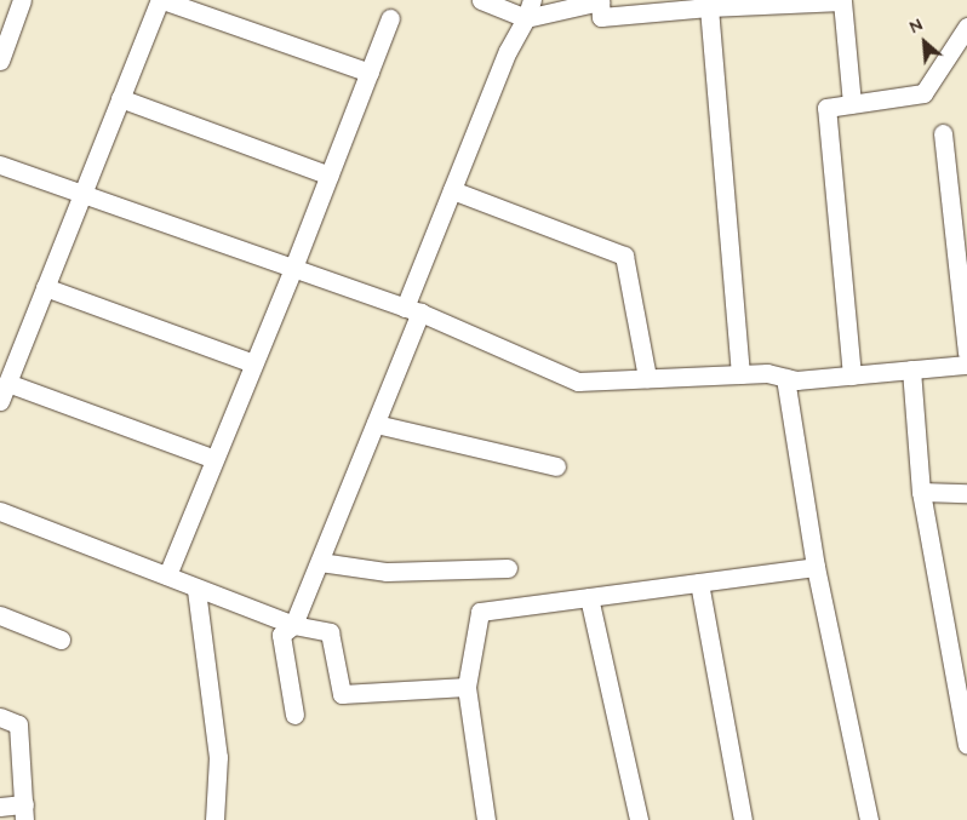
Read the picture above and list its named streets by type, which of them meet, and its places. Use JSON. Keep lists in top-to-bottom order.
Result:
{
  "north": "top left"
}
